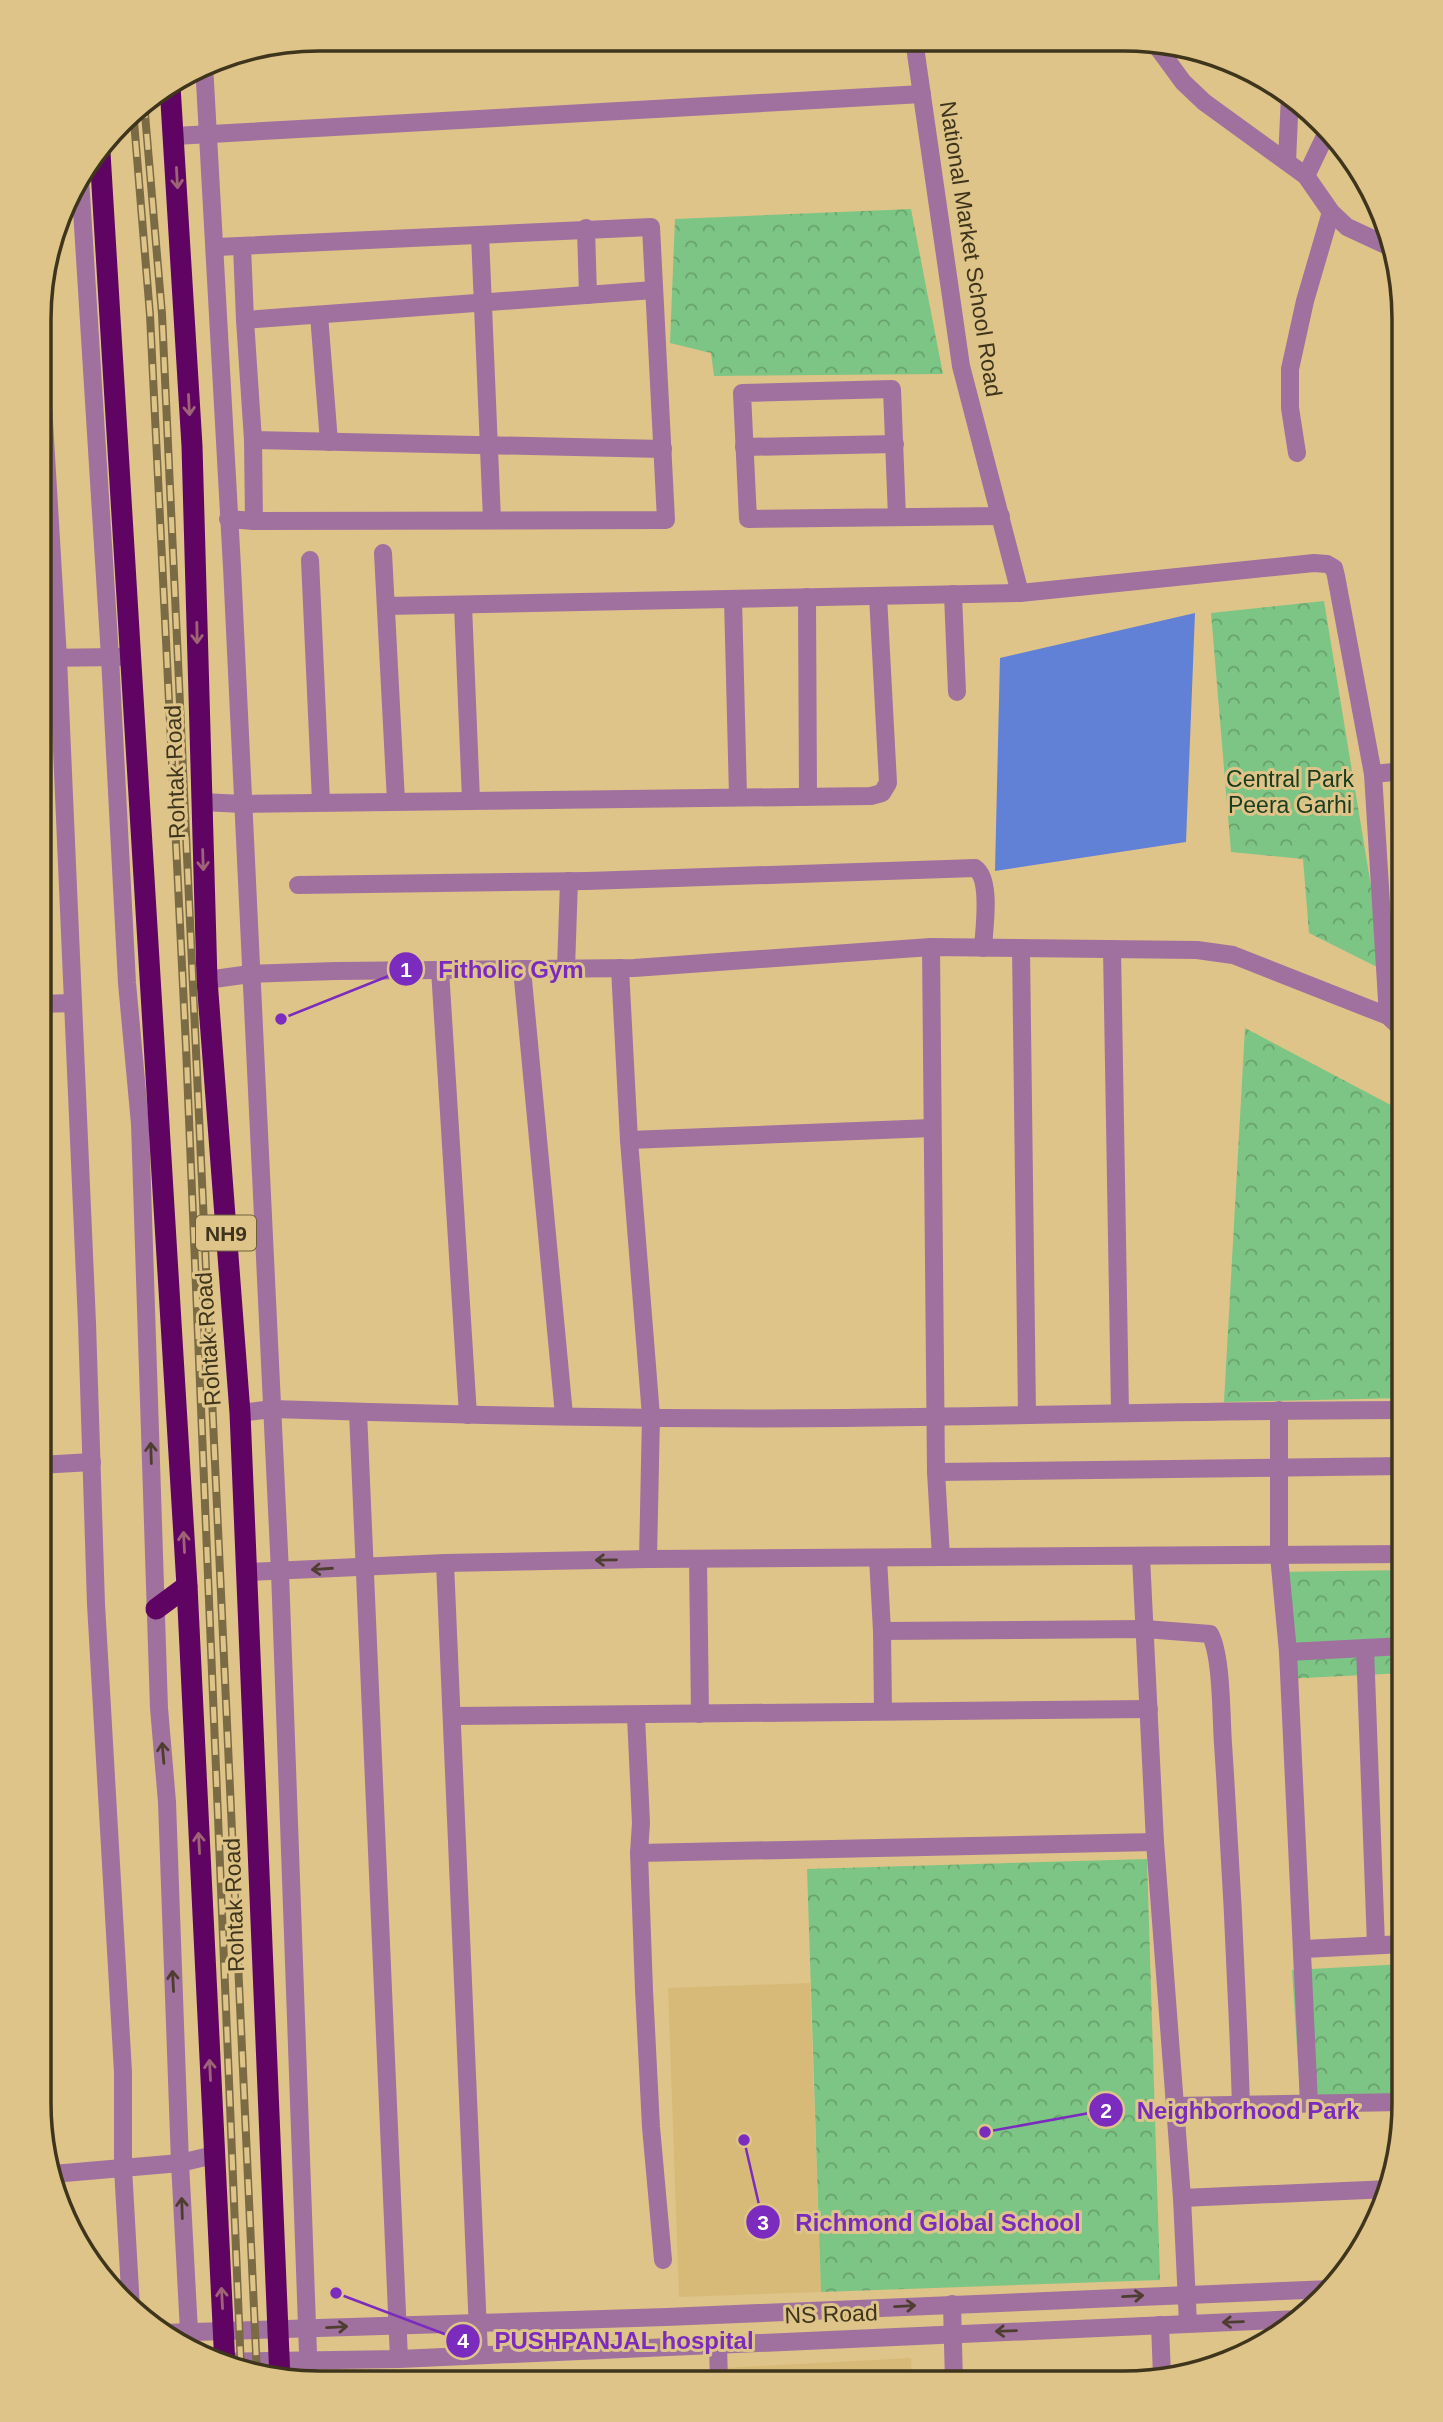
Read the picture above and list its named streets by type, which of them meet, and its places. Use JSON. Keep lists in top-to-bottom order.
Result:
{
  "streets": {
    "highway": ["Rohtak Road", "NH9"],
    "street": ["National Market School Road", "NS Road"]
  },
  "parks": ["Central Park Peera Garhi"],
  "places": [
    "Fitholic Gym",
    "Neighborhood Park",
    "Richmond Global School",
    "PUSHPANJAL hospital"
  ]
}
